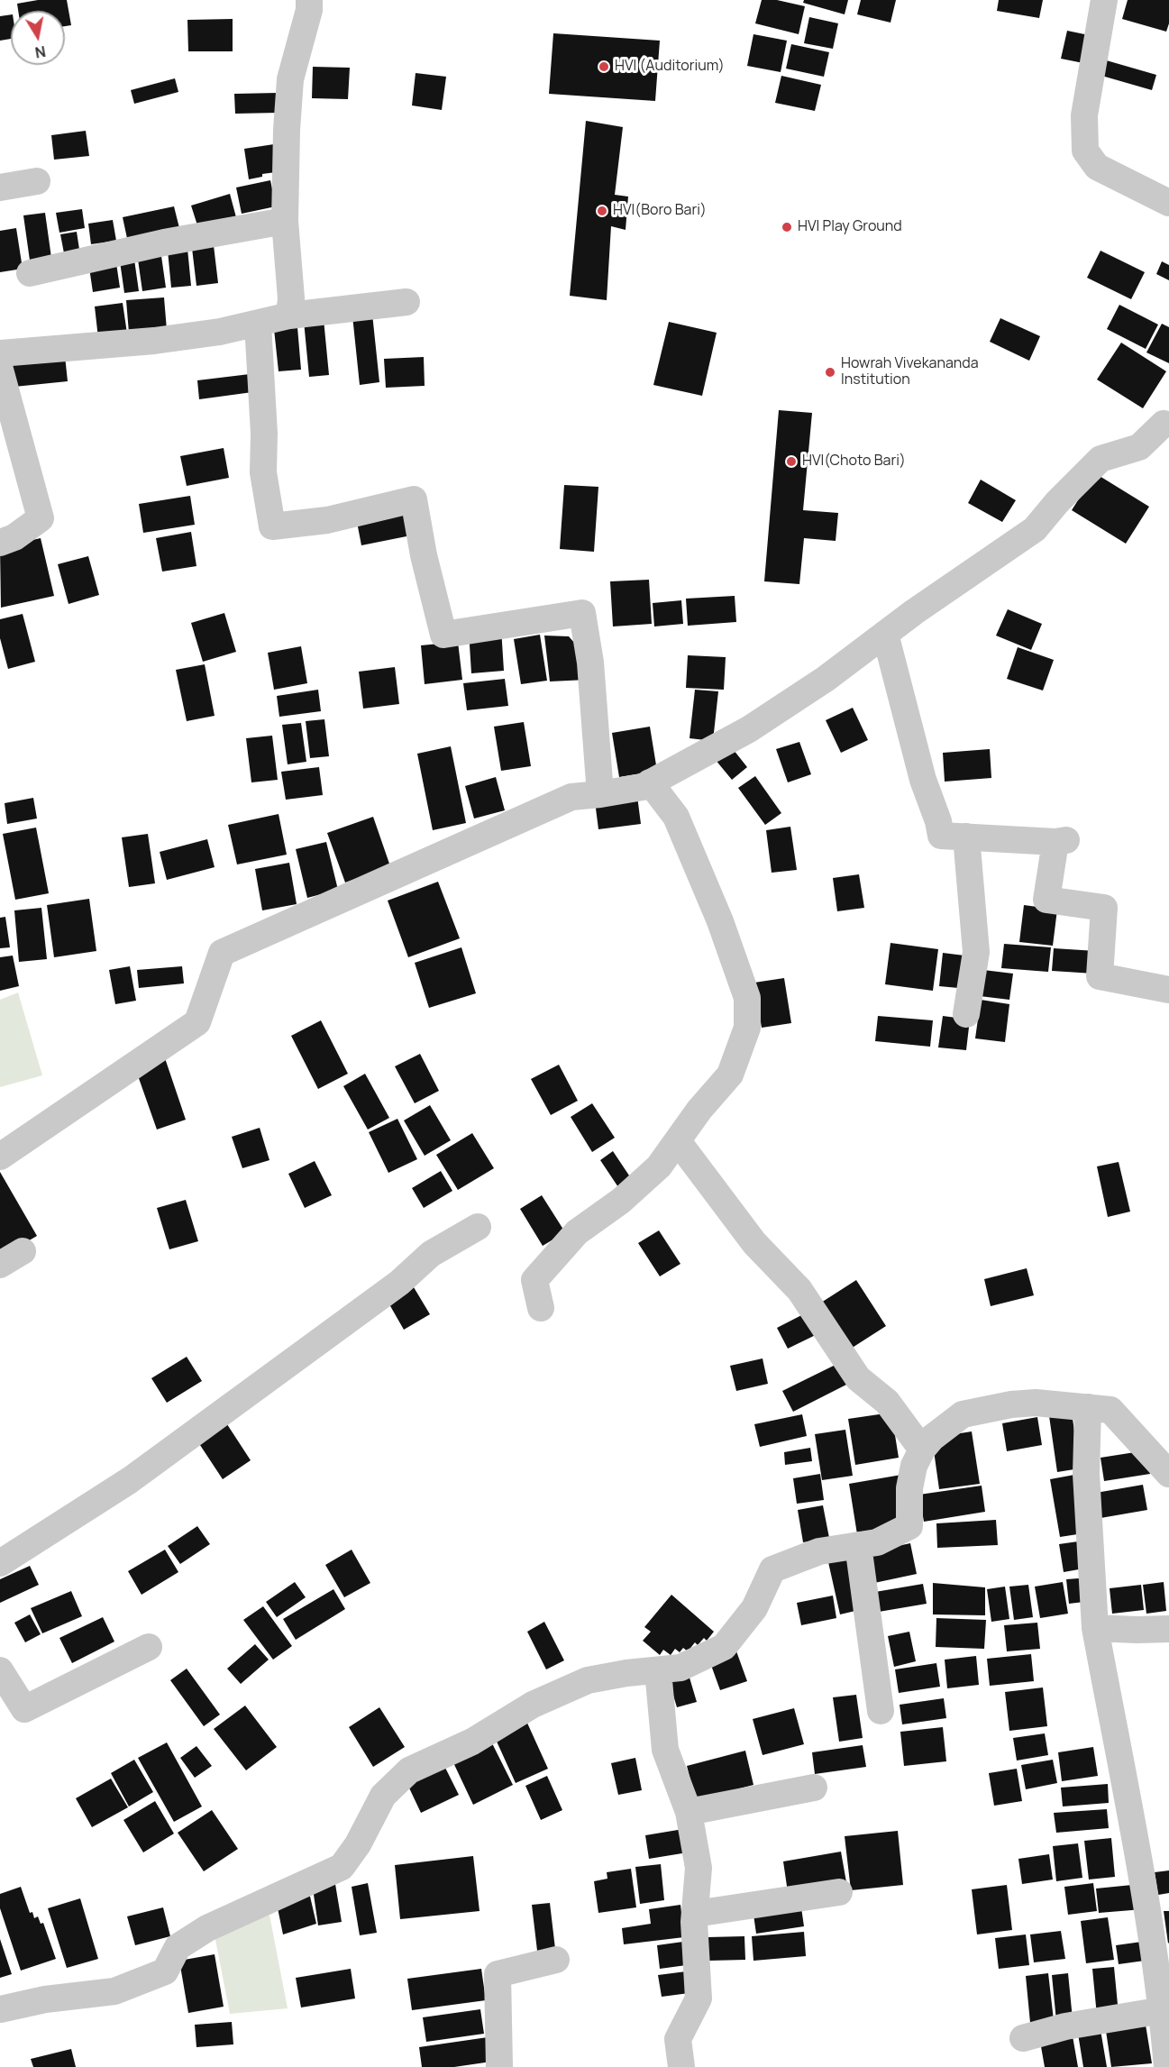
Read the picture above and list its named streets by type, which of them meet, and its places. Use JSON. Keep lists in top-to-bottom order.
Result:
{
  "places": [
    "HVI (Auditorium)",
    "HVI(Boro Bari)",
    "HVI Play Ground",
    "Howrah Vivekananda Institution",
    "HVI(Choto Bari)"
  ],
  "north": "bottom"
}
